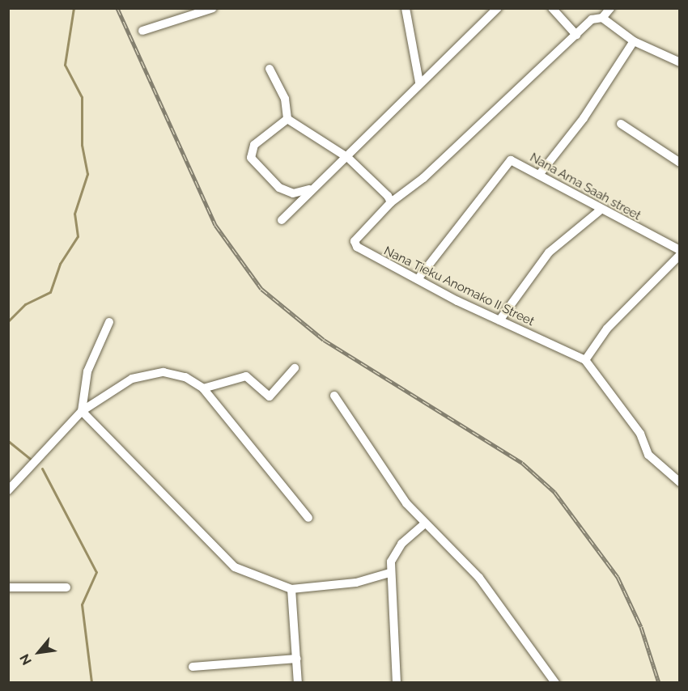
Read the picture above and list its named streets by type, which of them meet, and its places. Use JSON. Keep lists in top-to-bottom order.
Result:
{
  "streets": {
    "street": ["Nana Ama Saah street", "Nana Tieku Anomako II Street"]
  },
  "crossings": [
    ["Nana Ama Saah street", "Nana Tieku Anomako II Street"]
  ],
  "north": "bottom left"
}
